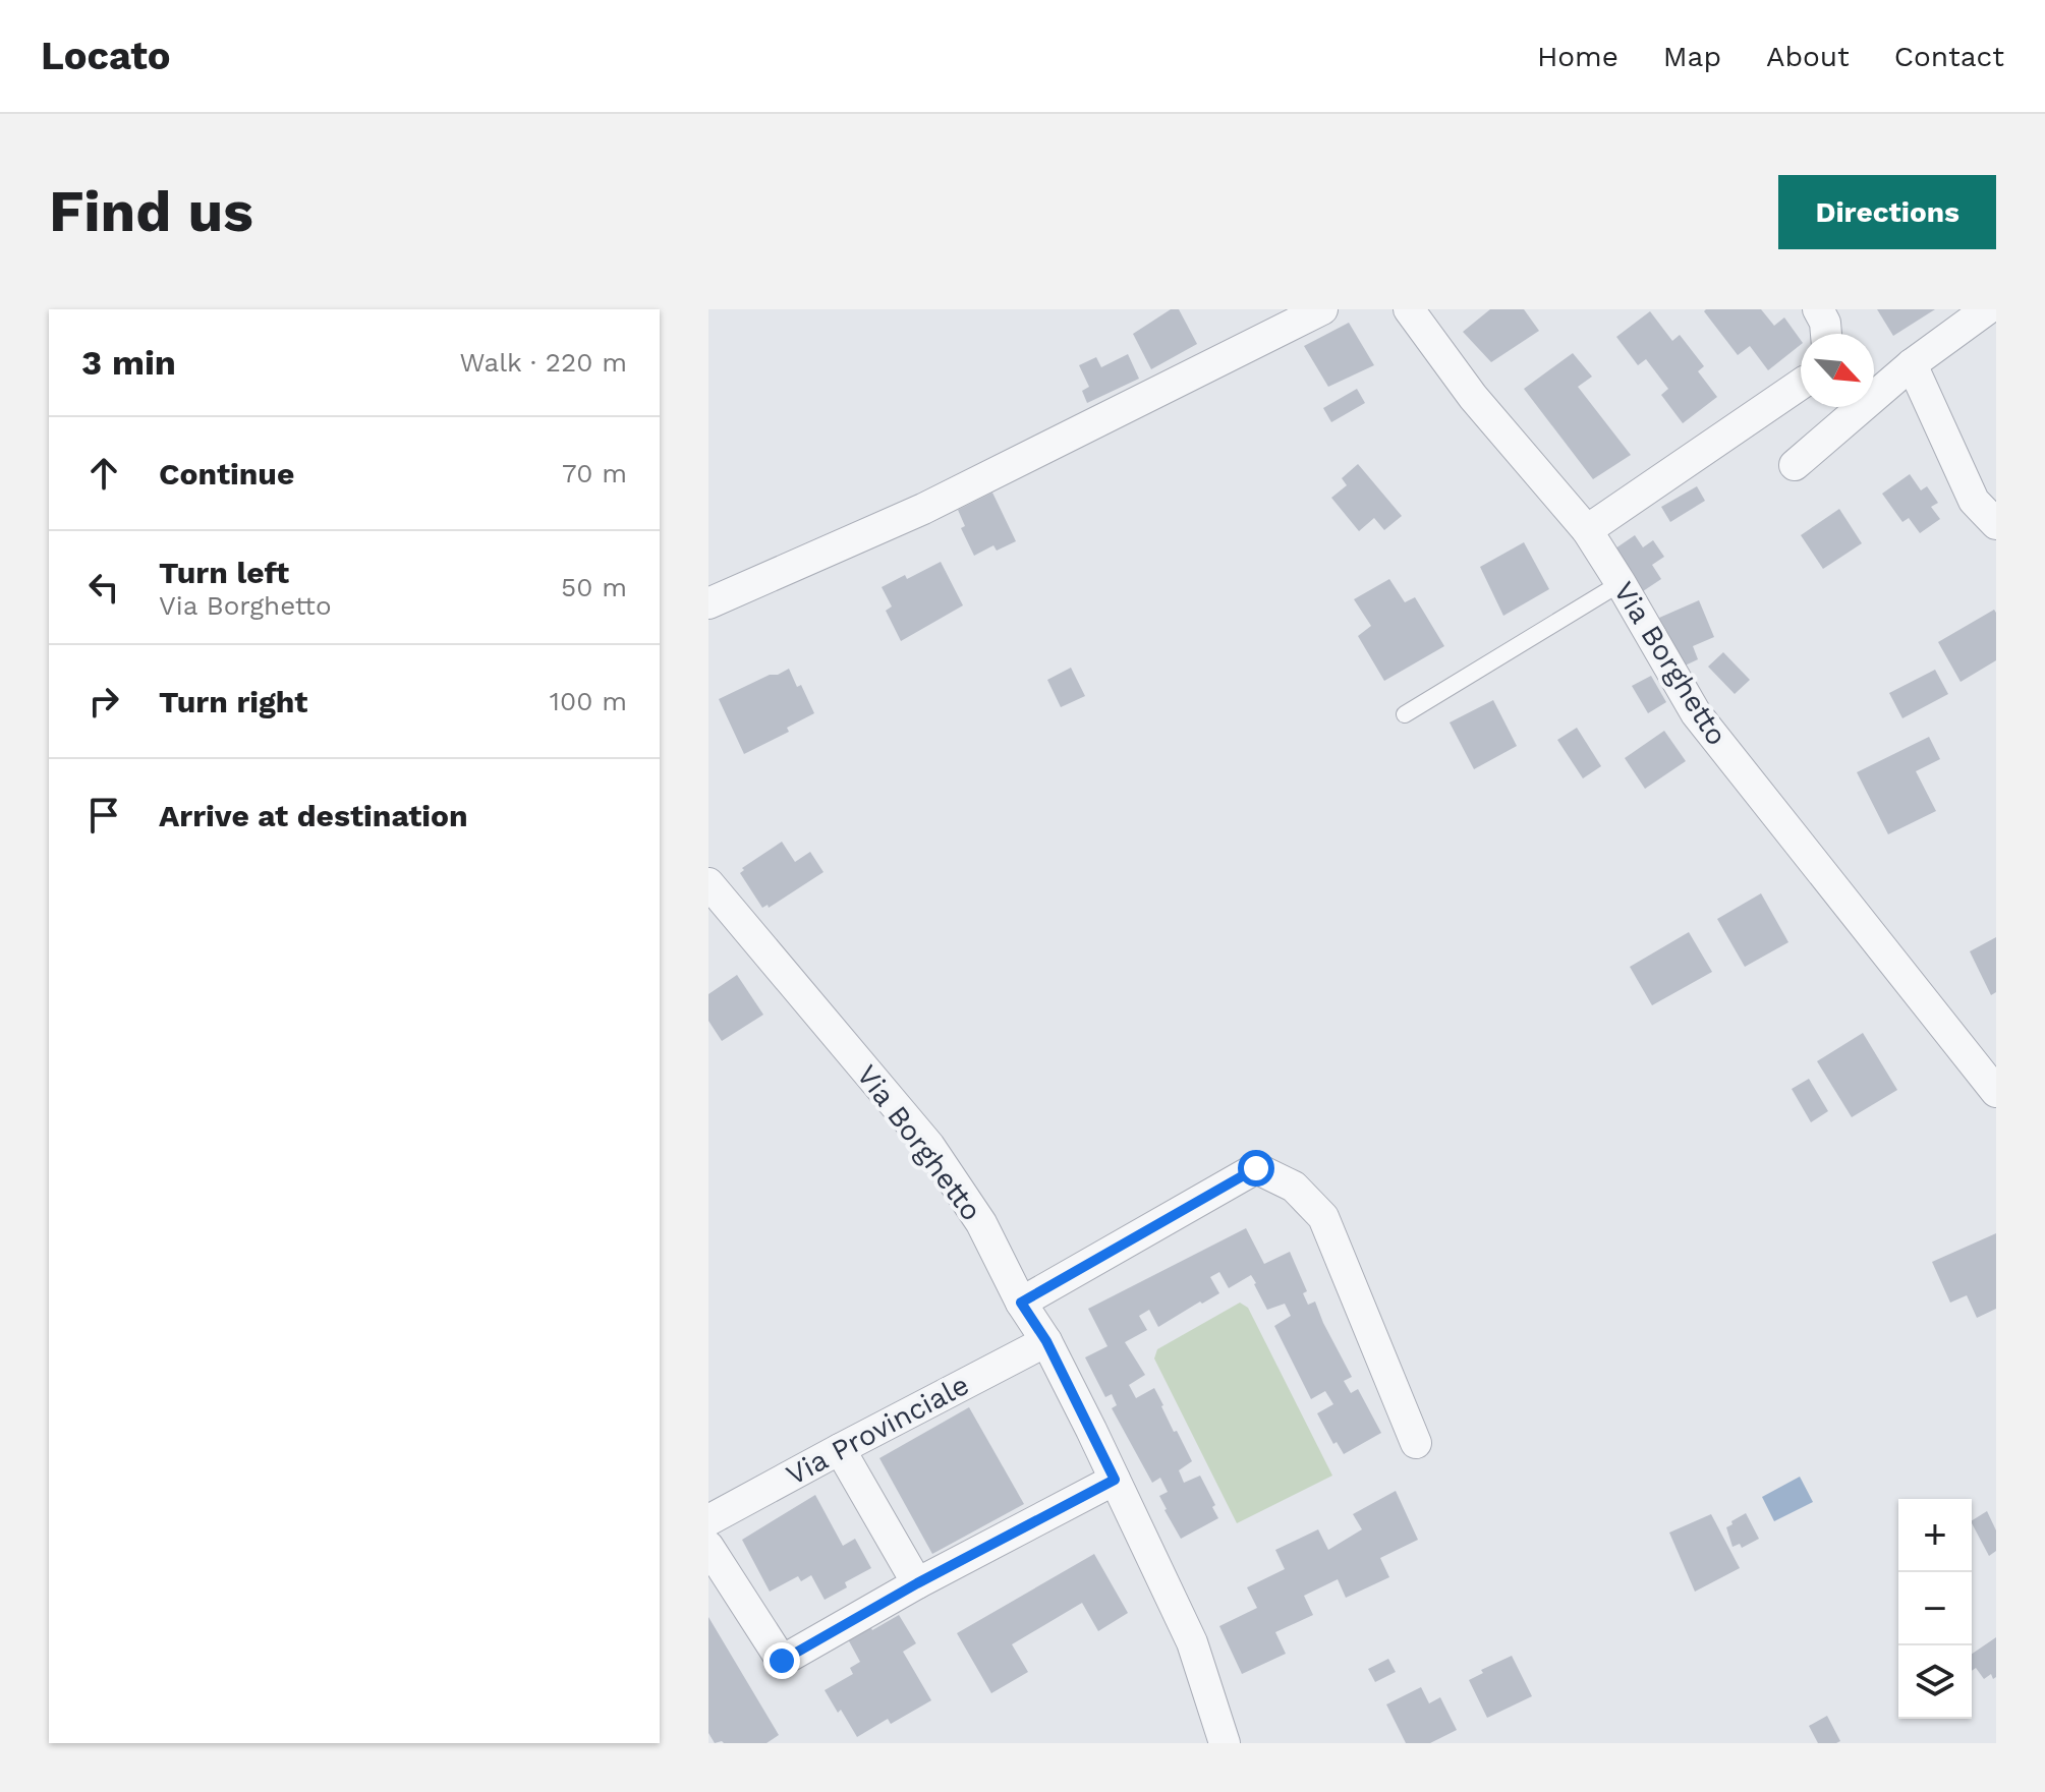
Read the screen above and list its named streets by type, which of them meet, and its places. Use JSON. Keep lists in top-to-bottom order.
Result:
{
  "streets": {
    "street": ["Via Borghetto", "Via Provinciale"]
  },
  "crossings": [
    ["Via Borghetto", "Via Provinciale"]
  ],
  "north": "bottom right",
  "page": {
    "header": "Locato",
    "nav": [
      "Home",
      "Map",
      "About",
      "Contact"
    ],
    "buttons": "Directions",
    "title": "Find us",
    "heading": ["3 min", "Walk · 220 m"],
    "list": [
      ["Continue", "70 m"],
      ["Turn left", "Via Borghetto", "50 m"],
      ["Turn right", "100 m"],
      "Arrive at destination"
    ],
    "map_buttons": ["+", "−"]
  }
}
